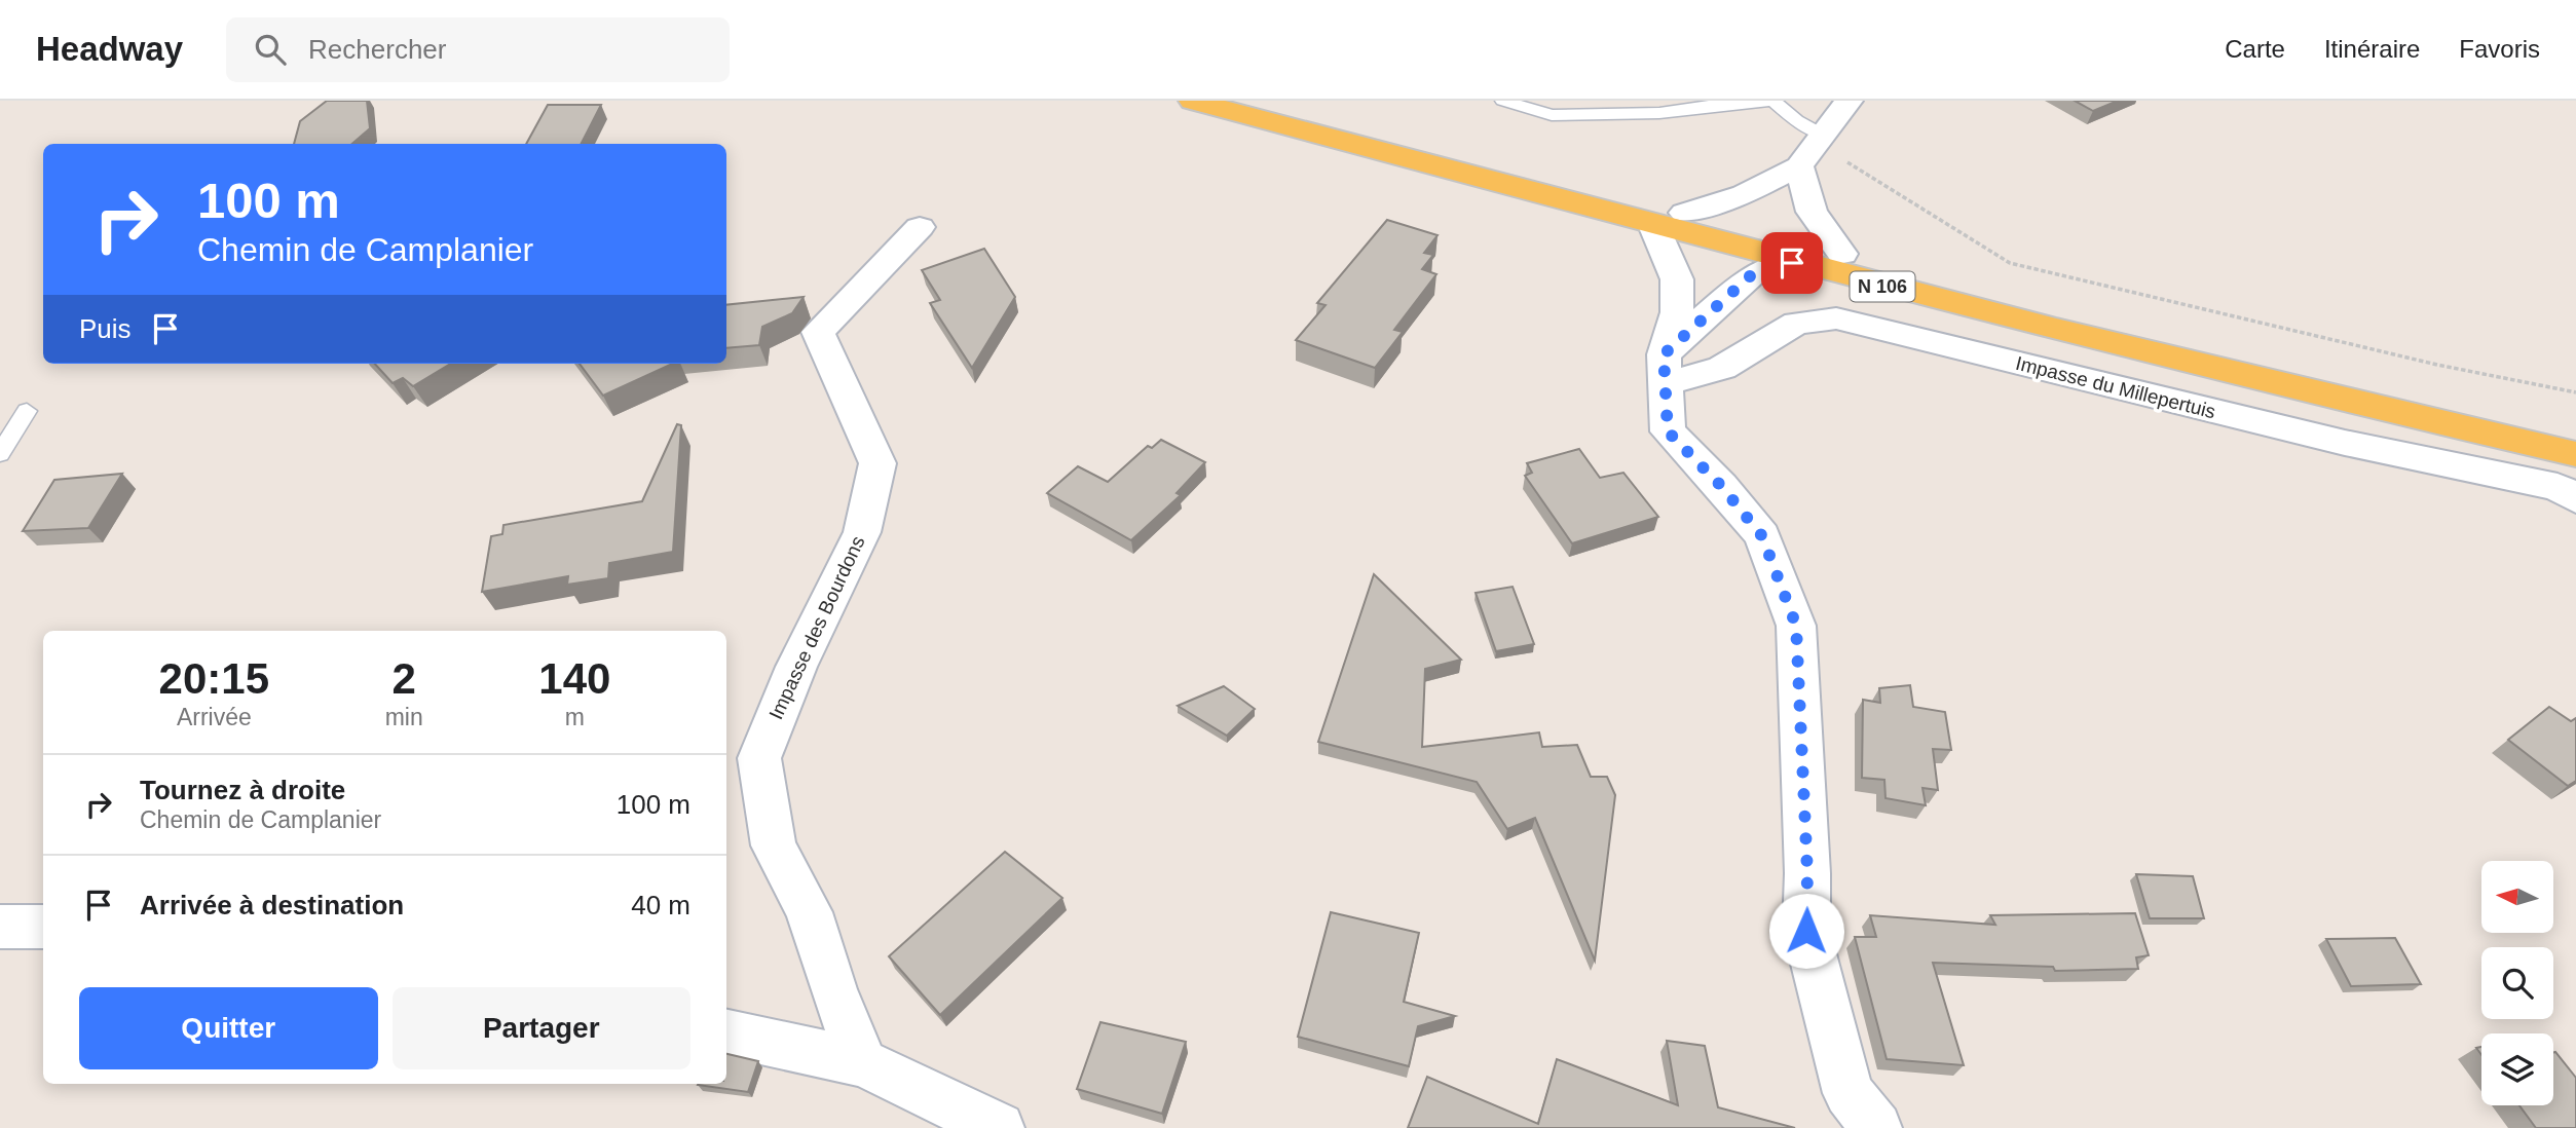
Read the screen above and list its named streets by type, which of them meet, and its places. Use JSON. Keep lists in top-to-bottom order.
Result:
{
  "streets": {
    "main road": ["N 106"],
    "street": ["Impasse du Millepertuis", "Impasse des Bourdons"]
  },
  "north": "left",
  "page": {
    "header": "Headway",
    "search": "Rechercher",
    "nav": ["Carte", "Itinéraire", "Favoris"],
    "turn": ["100 m", "Chemin de Camplanier"],
    "then": "Puis",
    "eta": [
      "20:15",
      "Arrivée",
      "2",
      "min",
      "140",
      "m"
    ],
    "list": [
      {
        "name": "Tournez à droite",
        "note": "Chemin de Camplanier",
        "value": "100 m"
      },
      {
        "name": "Arrivée à destination",
        "value": "40 m"
      }
    ],
    "buttons": ["Quitter", "Partager"]
  }
}
